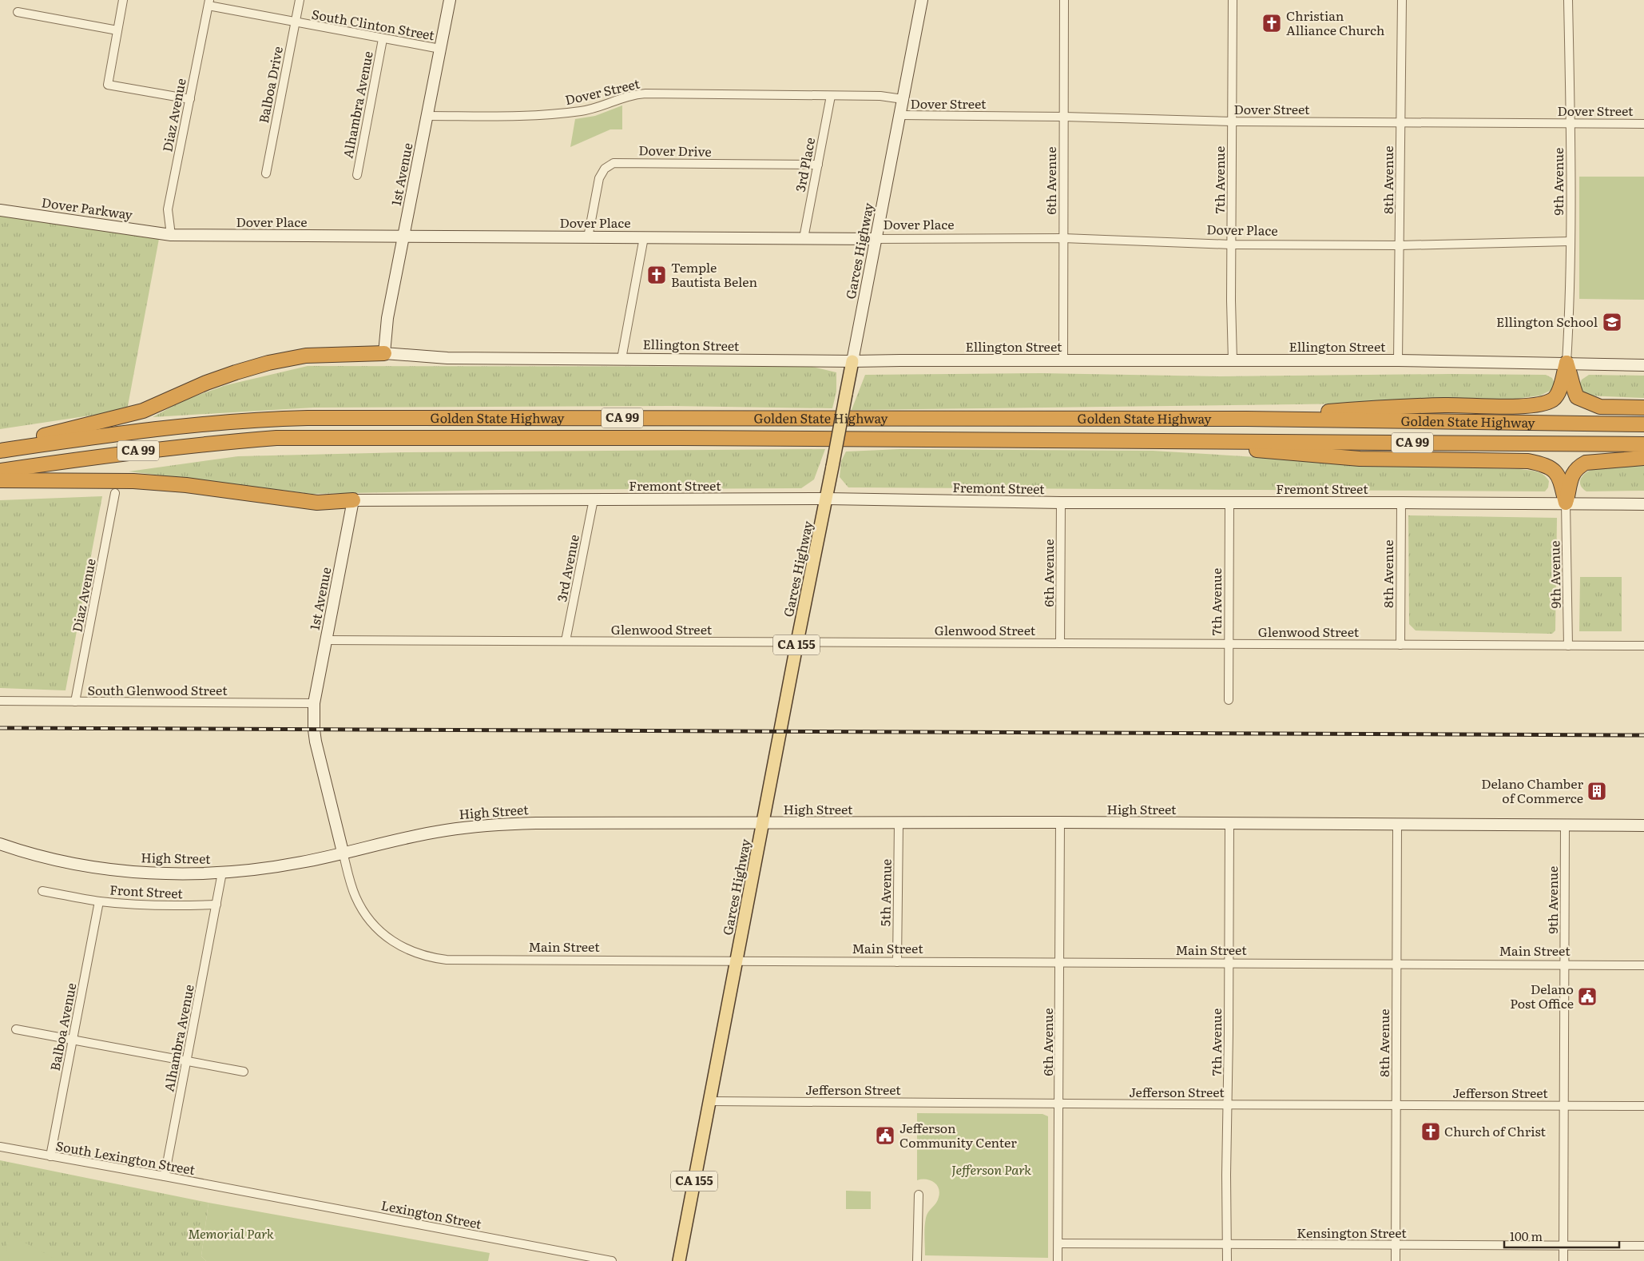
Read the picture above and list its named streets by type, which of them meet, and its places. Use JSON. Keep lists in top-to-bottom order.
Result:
{
  "streets": {
    "highway": ["Golden State Highway", "CA 99"],
    "main road": ["Garces Highway", "CA 155"],
    "street": [
      "South Clinton Street",
      "Balboa Drive",
      "Dover Street",
      "Alhambra Avenue",
      "Diaz Avenue",
      "Dover Drive",
      "3rd Place",
      "1st Avenue",
      "7th Avenue",
      "8th Avenue",
      "6th Avenue",
      "9th Avenue",
      "Dover Parkway",
      "Dover Place",
      "Ellington Street",
      "Fremont Street",
      "3rd Avenue",
      "Glenwood Street",
      "South Glenwood Street",
      "High Street",
      "Front Street",
      "5th Avenue",
      "Main Street",
      "Balboa Avenue",
      "Jefferson Street",
      "South Lexington Street",
      "Lexington Street",
      "Kensington Street"
    ]
  },
  "crossings": [
    ["South Clinton Street", "Balboa Drive"],
    ["South Clinton Street", "Alhambra Avenue"],
    ["South Clinton Street", "Diaz Avenue"],
    ["South Clinton Street", "1st Avenue"],
    ["Dover Street", "3rd Place"],
    ["Dover Street", "1st Avenue"],
    ["Dover Street", "7th Avenue"],
    ["Dover Street", "8th Avenue"],
    ["Dover Street", "6th Avenue"],
    ["Dover Street", "9th Avenue"],
    ["Dover Street", "Garces Highway"],
    ["Alhambra Avenue", "Front Street"],
    ["Alhambra Avenue", "South Lexington Street"],
    ["Diaz Avenue", "Dover Parkway"],
    ["Diaz Avenue", "Dover Place"],
    ["Diaz Avenue", "South Glenwood Street"],
    ["Dover Drive", "3rd Place"],
    ["Dover Drive", "Dover Place"],
    ["3rd Place", "Dover Place"],
    ["1st Avenue", "Dover Place"],
    ["1st Avenue", "Ellington Street"],
    ["1st Avenue", "Fremont Street"],
    ["1st Avenue", "Glenwood Street"],
    ["1st Avenue", "South Glenwood Street"],
    ["1st Avenue", "Main Street"],
    ["7th Avenue", "Dover Place"],
    ["7th Avenue", "Ellington Street"],
    ["7th Avenue", "Fremont Street"],
    ["7th Avenue", "Glenwood Street"],
    ["7th Avenue", "High Street"],
    ["7th Avenue", "Main Street"],
    ["7th Avenue", "Jefferson Street"],
    ["7th Avenue", "Kensington Street"],
    ["8th Avenue", "Dover Place"],
    ["8th Avenue", "Ellington Street"],
    ["8th Avenue", "Fremont Street"],
    ["8th Avenue", "Glenwood Street"],
    ["8th Avenue", "High Street"],
    ["8th Avenue", "Main Street"],
    ["8th Avenue", "Jefferson Street"],
    ["8th Avenue", "Kensington Street"],
    ["6th Avenue", "Dover Place"],
    ["6th Avenue", "Ellington Street"],
    ["6th Avenue", "Fremont Street"],
    ["6th Avenue", "Glenwood Street"],
    ["6th Avenue", "High Street"],
    ["6th Avenue", "Main Street"],
    ["6th Avenue", "Jefferson Street"],
    ["6th Avenue", "Kensington Street"],
    ["9th Avenue", "Dover Place"],
    ["9th Avenue", "Ellington Street"],
    ["9th Avenue", "Fremont Street"],
    ["9th Avenue", "Glenwood Street"],
    ["9th Avenue", "High Street"],
    ["9th Avenue", "Main Street"],
    ["9th Avenue", "Jefferson Street"],
    ["9th Avenue", "Kensington Street"],
    ["Dover Parkway", "Dover Place"],
    ["Dover Place", "Garces Highway"],
    ["Garces Highway", "Ellington Street"],
    ["Garces Highway", "Fremont Street"],
    ["Garces Highway", "Glenwood Street"],
    ["Garces Highway", "High Street"],
    ["Garces Highway", "Main Street"],
    ["Garces Highway", "Jefferson Street"],
    ["Fremont Street", "3rd Avenue"],
    ["3rd Avenue", "Glenwood Street"],
    ["South Glenwood Street", "Main Street"],
    ["High Street", "5th Avenue"],
    ["High Street", "Main Street"],
    ["Front Street", "Balboa Avenue"],
    ["5th Avenue", "Main Street"],
    ["Balboa Avenue", "South Lexington Street"],
    ["South Lexington Street", "Lexington Street"]
  ],
  "parks": ["Jefferson Park", "Memorial Park"],
  "places": {
    "church": ["Christian Alliance Church", "Temple Bautista Belen", "Church of Christ"],
    "school or university": ["Ellington School"],
    "building": ["Delano Chamber of Commerce"],
    "public building": ["Delano Post Office", "Jefferson Community Center"]
  },
  "scale_bar": "100 m"
}
